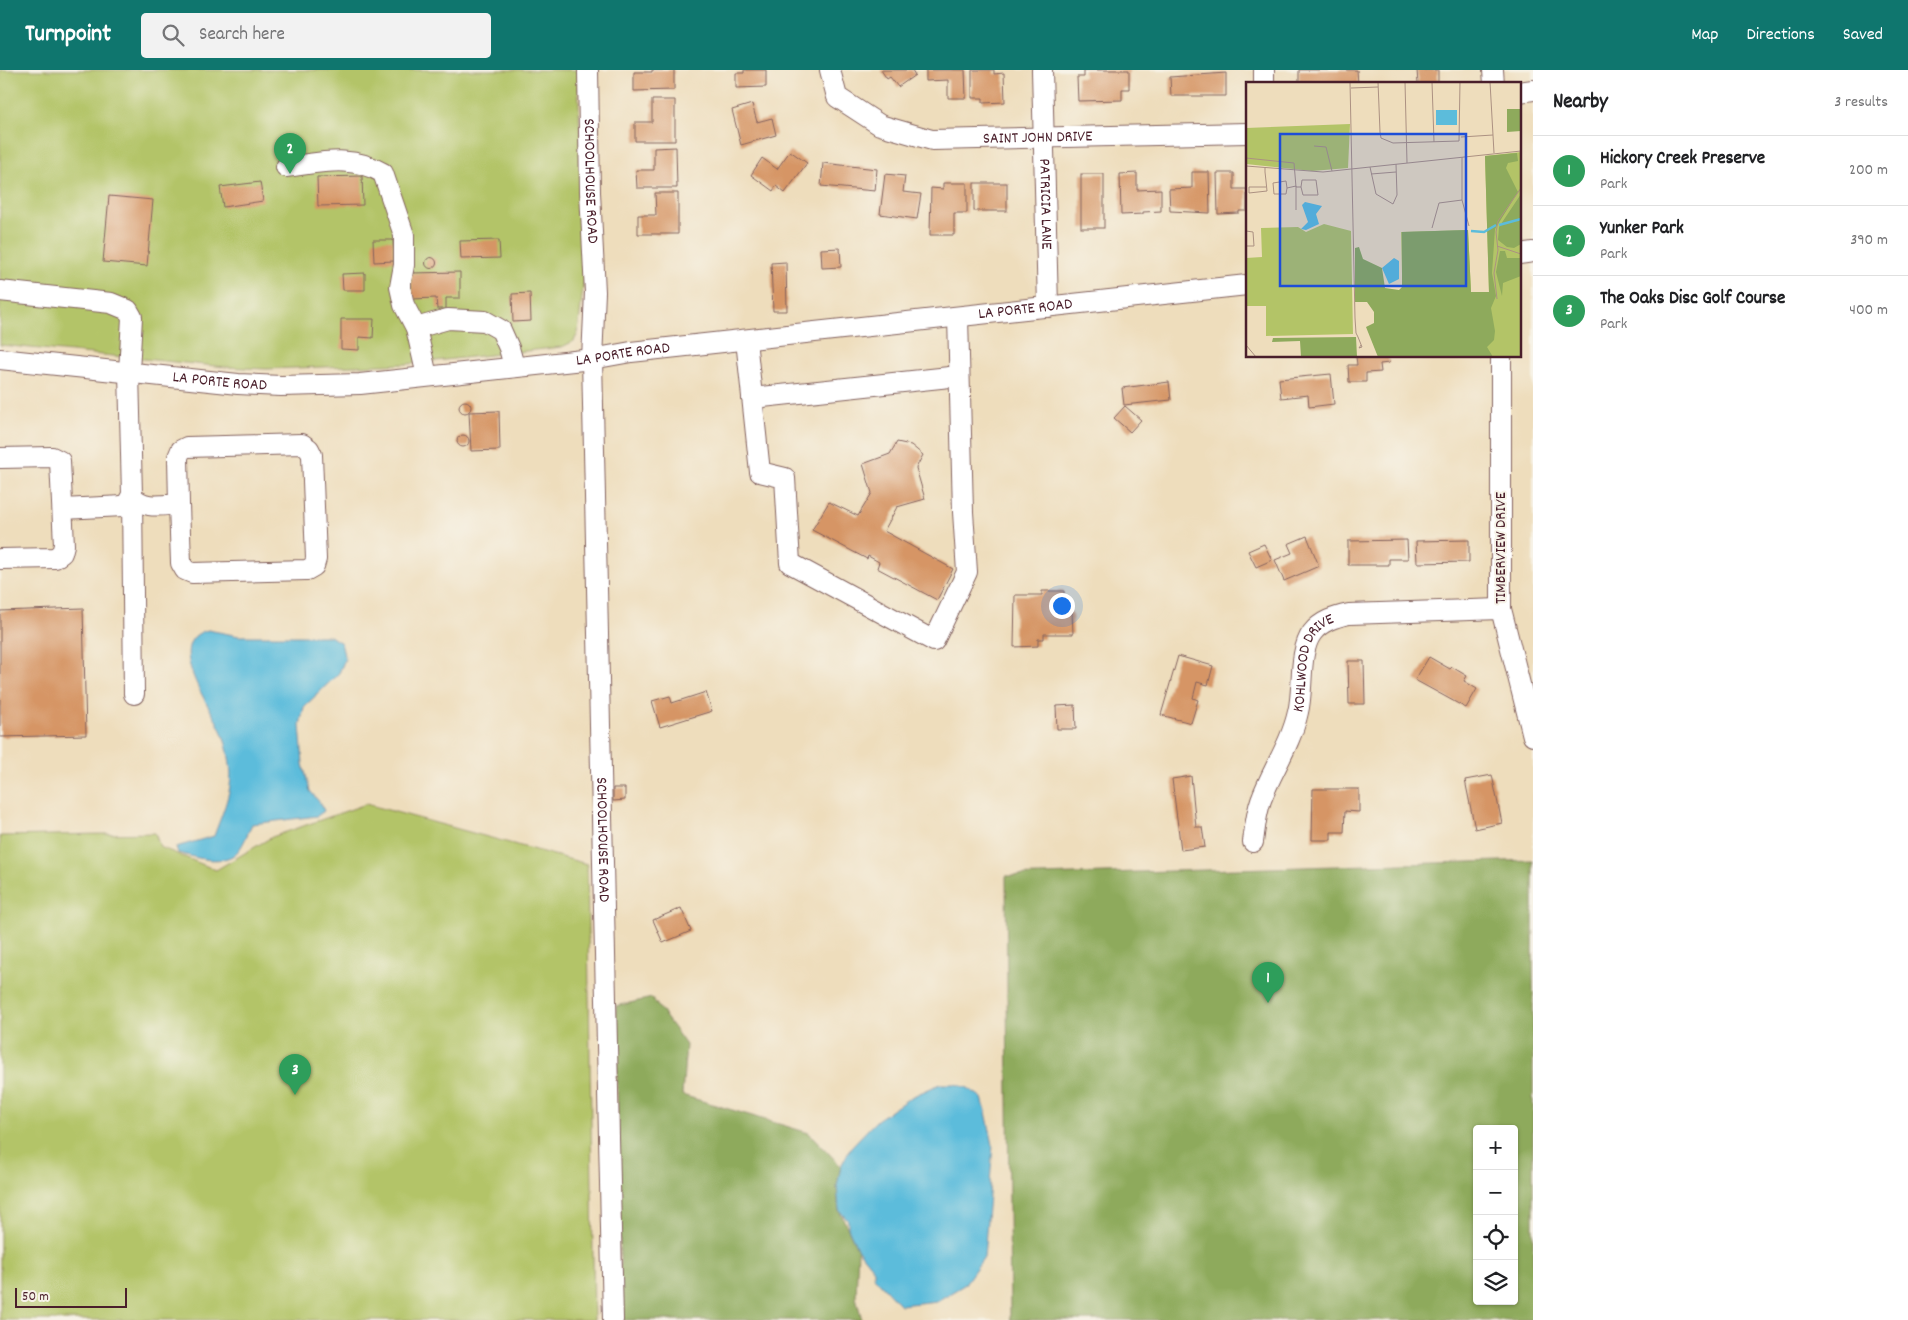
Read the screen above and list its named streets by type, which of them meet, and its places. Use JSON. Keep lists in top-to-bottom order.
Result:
{
  "streets": {
    "street": [
      "SAINT JOHN DRIVE",
      "SCHOOLHOUSE ROAD",
      "PATRICIA LANE",
      "LA PORTE ROAD",
      "TIMBERVIEW DRIVE",
      "KOHLWOOD DRIVE"
    ]
  },
  "crossings": [
    ["SAINT JOHN DRIVE", "PATRICIA LANE"],
    ["SCHOOLHOUSE ROAD", "LA PORTE ROAD"],
    ["PATRICIA LANE", "LA PORTE ROAD"],
    ["TIMBERVIEW DRIVE", "KOHLWOOD DRIVE"]
  ],
  "scale_bar": "50 m",
  "page": {
    "header": "Turnpoint",
    "search": "Search here",
    "nav": ["Map", "Directions", "Saved"],
    "heading": ["Nearby", "3 results"],
    "pins": ["2", "1", "3"],
    "list": [
      {
        "mark": "1",
        "name": "Hickory Creek Preserve",
        "note": "Park",
        "value": "200 m"
      },
      {
        "mark": "2",
        "name": "Yunker Park",
        "note": "Park",
        "value": "390 m"
      },
      {
        "mark": "3",
        "name": "The Oaks Disc Golf Course",
        "note": "Park",
        "value": "400 m"
      }
    ],
    "map_buttons": ["+", "−"],
    "scale": "50 m"
  }
}
